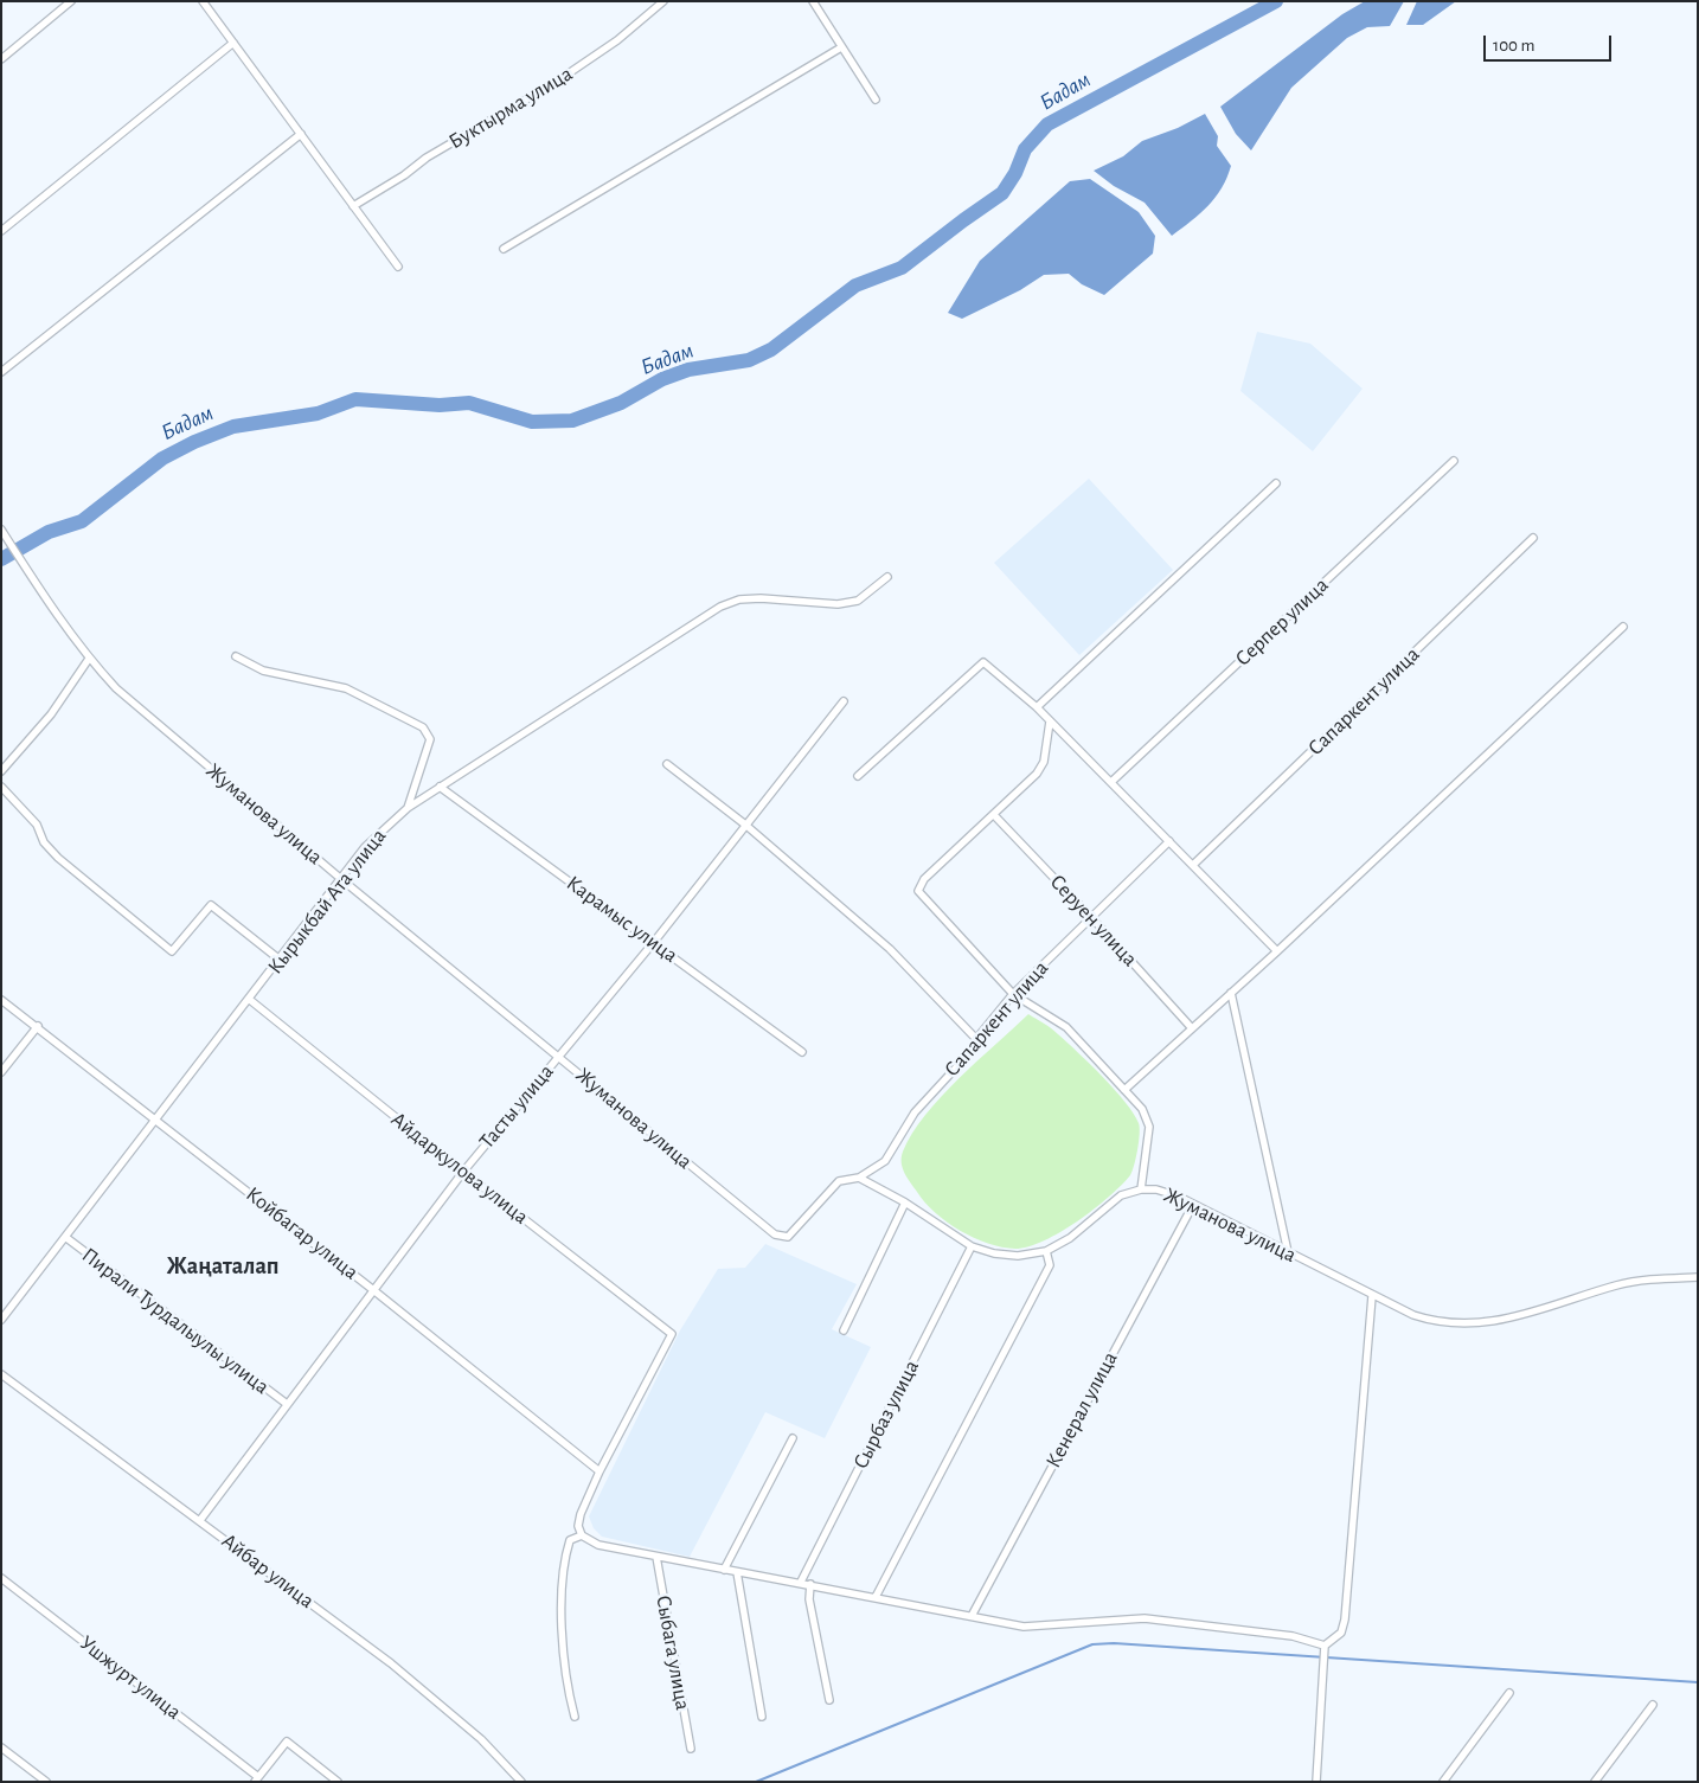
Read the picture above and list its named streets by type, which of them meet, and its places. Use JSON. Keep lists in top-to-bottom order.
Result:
{
  "streets": {
    "street": [
      "Буктырма улица",
      "Серпер улица",
      "Сапаркент улица",
      "Жуманова улица",
      "Кырыкбай Ата улица",
      "Карамыс улица",
      "Серуен улица",
      "Тасты улица",
      "Айдаркулова улица",
      "Койбагар улица",
      "Пирали Турдалыулы улица",
      "Кенерал улица",
      "Сырбаз улица",
      "Айбар улица",
      "Сыбага улица",
      "Ушжурт улица"
    ]
  },
  "crossings": [
    ["Сапаркент улица", "Жуманова улица"],
    ["Сапаркент улица", "Серуен улица"],
    ["Жуманова улица", "Кырыкбай Ата улица"],
    ["Жуманова улица", "Тасты улица"],
    ["Жуманова улица", "Кенерал улица"],
    ["Жуманова улица", "Сырбаз улица"],
    ["Кырыкбай Ата улица", "Карамыс улица"],
    ["Кырыкбай Ата улица", "Айдаркулова улица"],
    ["Кырыкбай Ата улица", "Койбагар улица"],
    ["Кырыкбай Ата улица", "Пирали Турдалыулы улица"],
    ["Карамыс улица", "Тасты улица"],
    ["Тасты улица", "Айдаркулова улица"],
    ["Тасты улица", "Койбагар улица"],
    ["Тасты улица", "Пирали Турдалыулы улица"],
    ["Тасты улица", "Айбар улица"],
    ["Айдаркулова улица", "Койбагар улица"]
  ],
  "districts": ["Жаңаталап"],
  "water": ["Бадам"],
  "scale_bar": "100 m"
}
